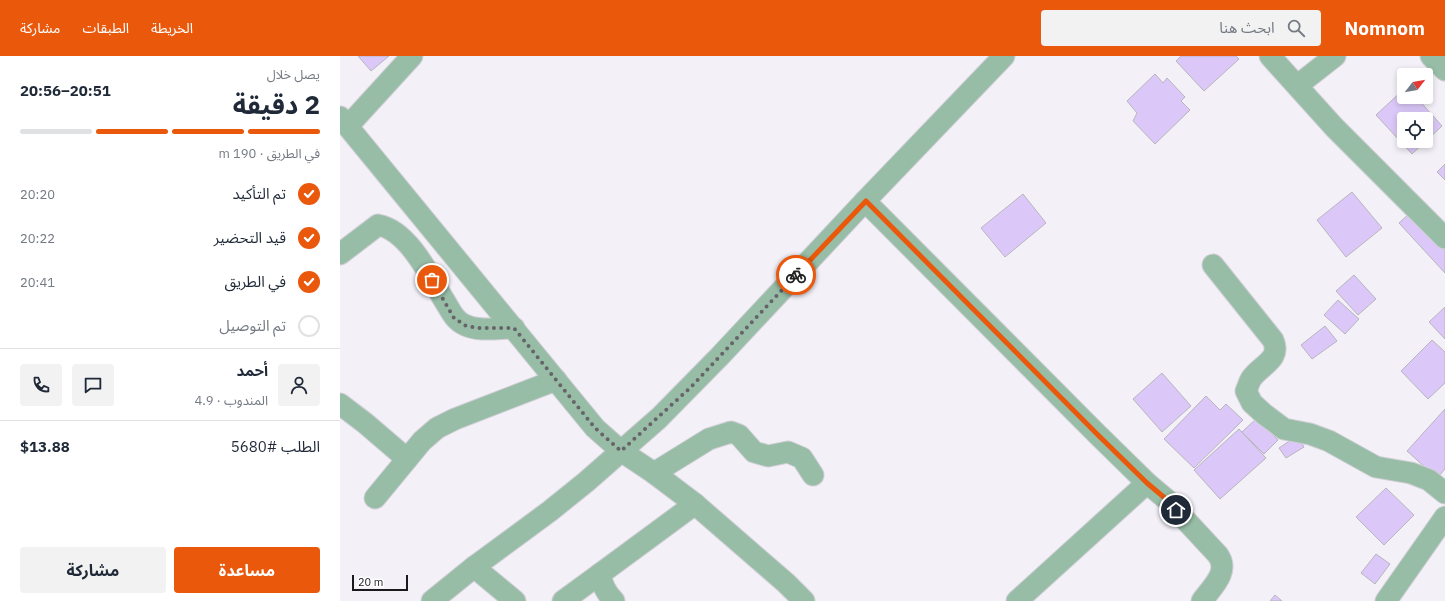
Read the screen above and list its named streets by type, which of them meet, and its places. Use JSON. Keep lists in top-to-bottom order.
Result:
{
  "scale_bar": "20 m",
  "north": "top right",
  "page": {
    "header": "Nomnom",
    "search": "ابحث هنا",
    "nav": ["الخريطة", "الطبقات", "مشاركة"],
    "heading": ["2 دقيقة", "يصل خلال", "20:51–20:56"],
    "panel": [
      "أحمد",
      "المندوب · 4.9",
      "الطلب #5680",
      "$13.88"
    ],
    "bar": "في الطريق · 190 m",
    "list": [
      ["تم التأكيد", "20:20"],
      ["قيد التحضير", "20:22"],
      ["في الطريق", "20:41"],
      "تم التوصيل"
    ],
    "buttons": ["مساعدة", "مشاركة"],
    "scale": "20 m"
  }
}
